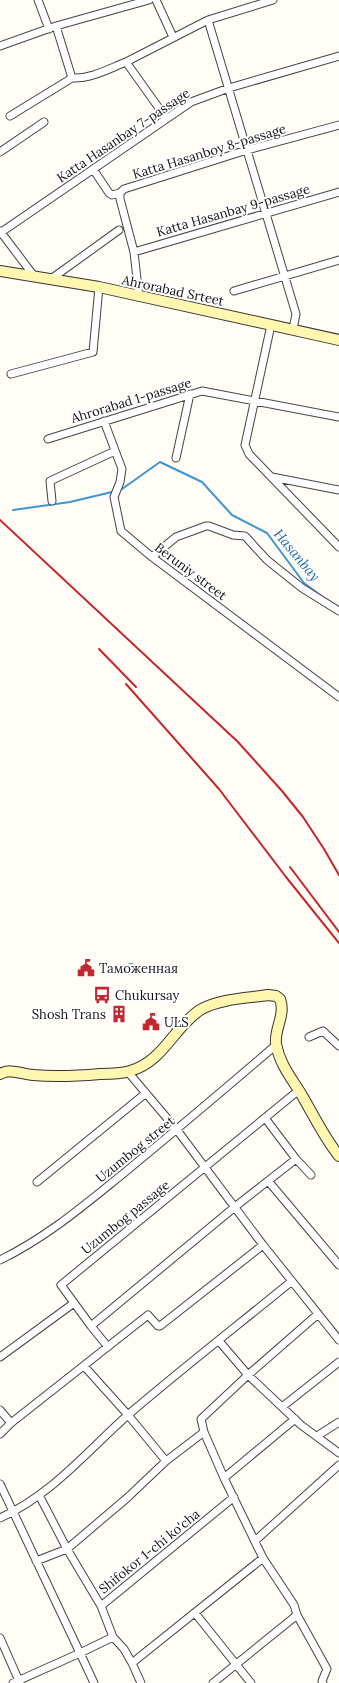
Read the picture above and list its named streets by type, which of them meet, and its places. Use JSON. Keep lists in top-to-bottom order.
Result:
{
  "streets": {
    "street": [
      "Katta Hasanbay 7-passage",
      "Katta Hasanboy 8-passage",
      "Katta Hasanbay 9-passage",
      "Ahrorabad Srteet",
      "Ahrorabad 1-passage",
      "Beruniy street",
      "Uzumbog street",
      "Uzumbog passage",
      "Shifokor 1-chi ko'cha"
    ]
  },
  "crossings": [
    ["Katta Hasanboy 8-passage", "Katta Hasanbay 9-passage"],
    ["Katta Hasanboy 8-passage", "Ahrorabad Srteet"],
    ["Ahrorabad 1-passage", "Beruniy street"]
  ],
  "water": ["Hasanbay"],
  "places": {
    "public building": ["Таможенная", "ULS"],
    "bus stop": ["Chukursay"],
    "building": ["Shosh Trans"]
  }
}
